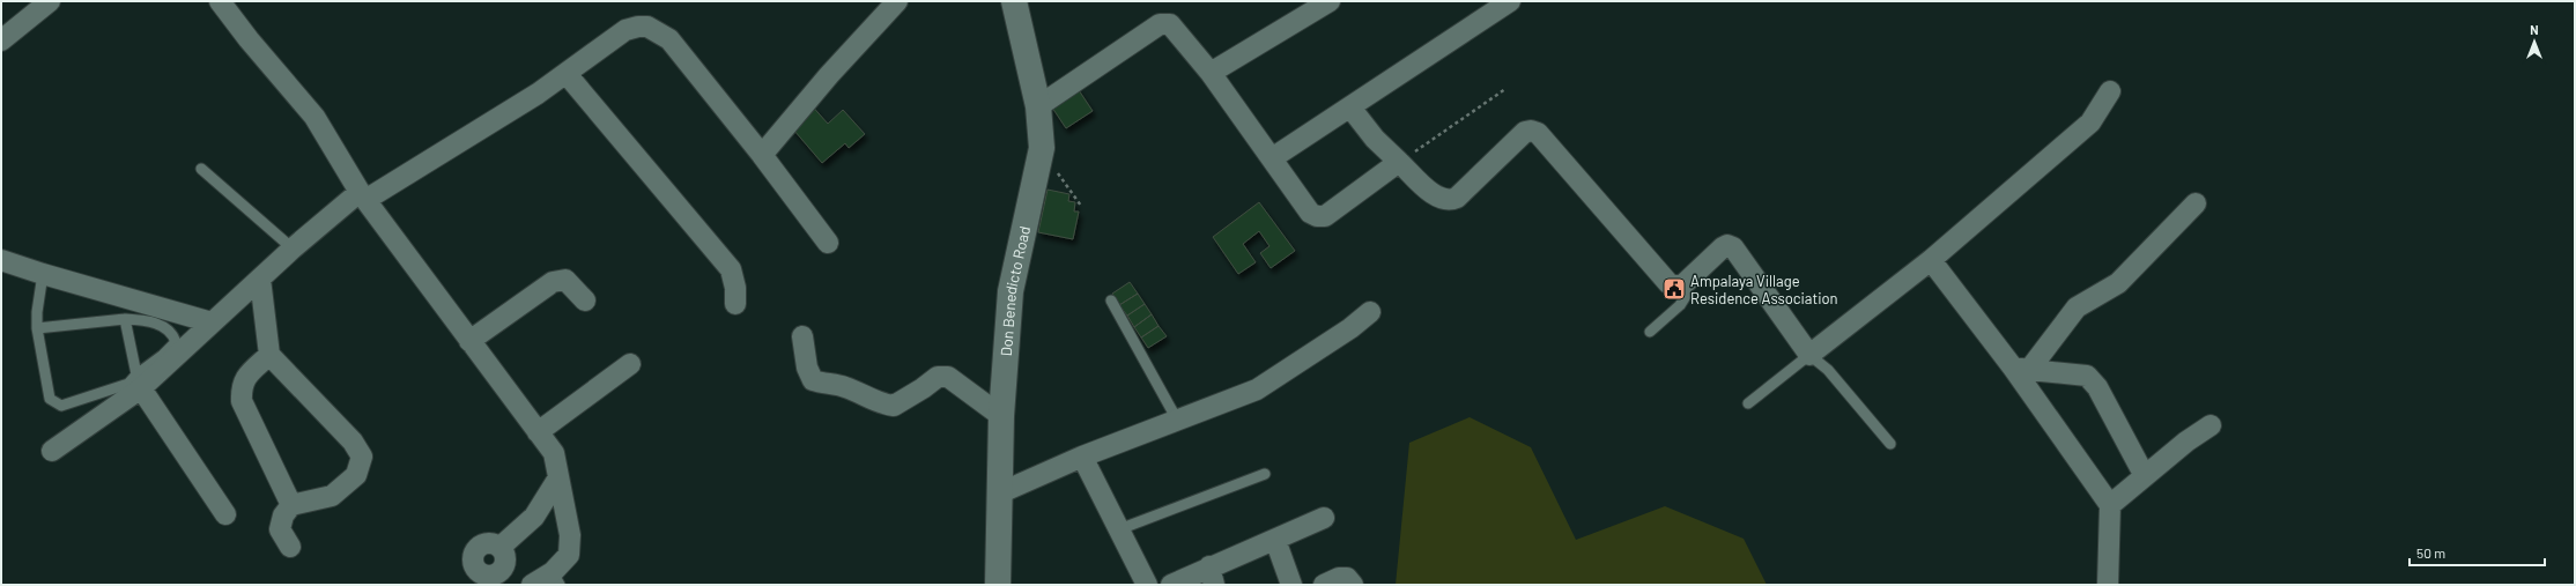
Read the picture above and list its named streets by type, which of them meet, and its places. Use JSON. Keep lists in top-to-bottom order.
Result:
{
  "streets": {
    "street": ["Don Benedicto Road"]
  },
  "places": {
    "public building": ["Ampalaya Village Residence Association"]
  },
  "scale_bar": "50 m",
  "north": "top"
}
